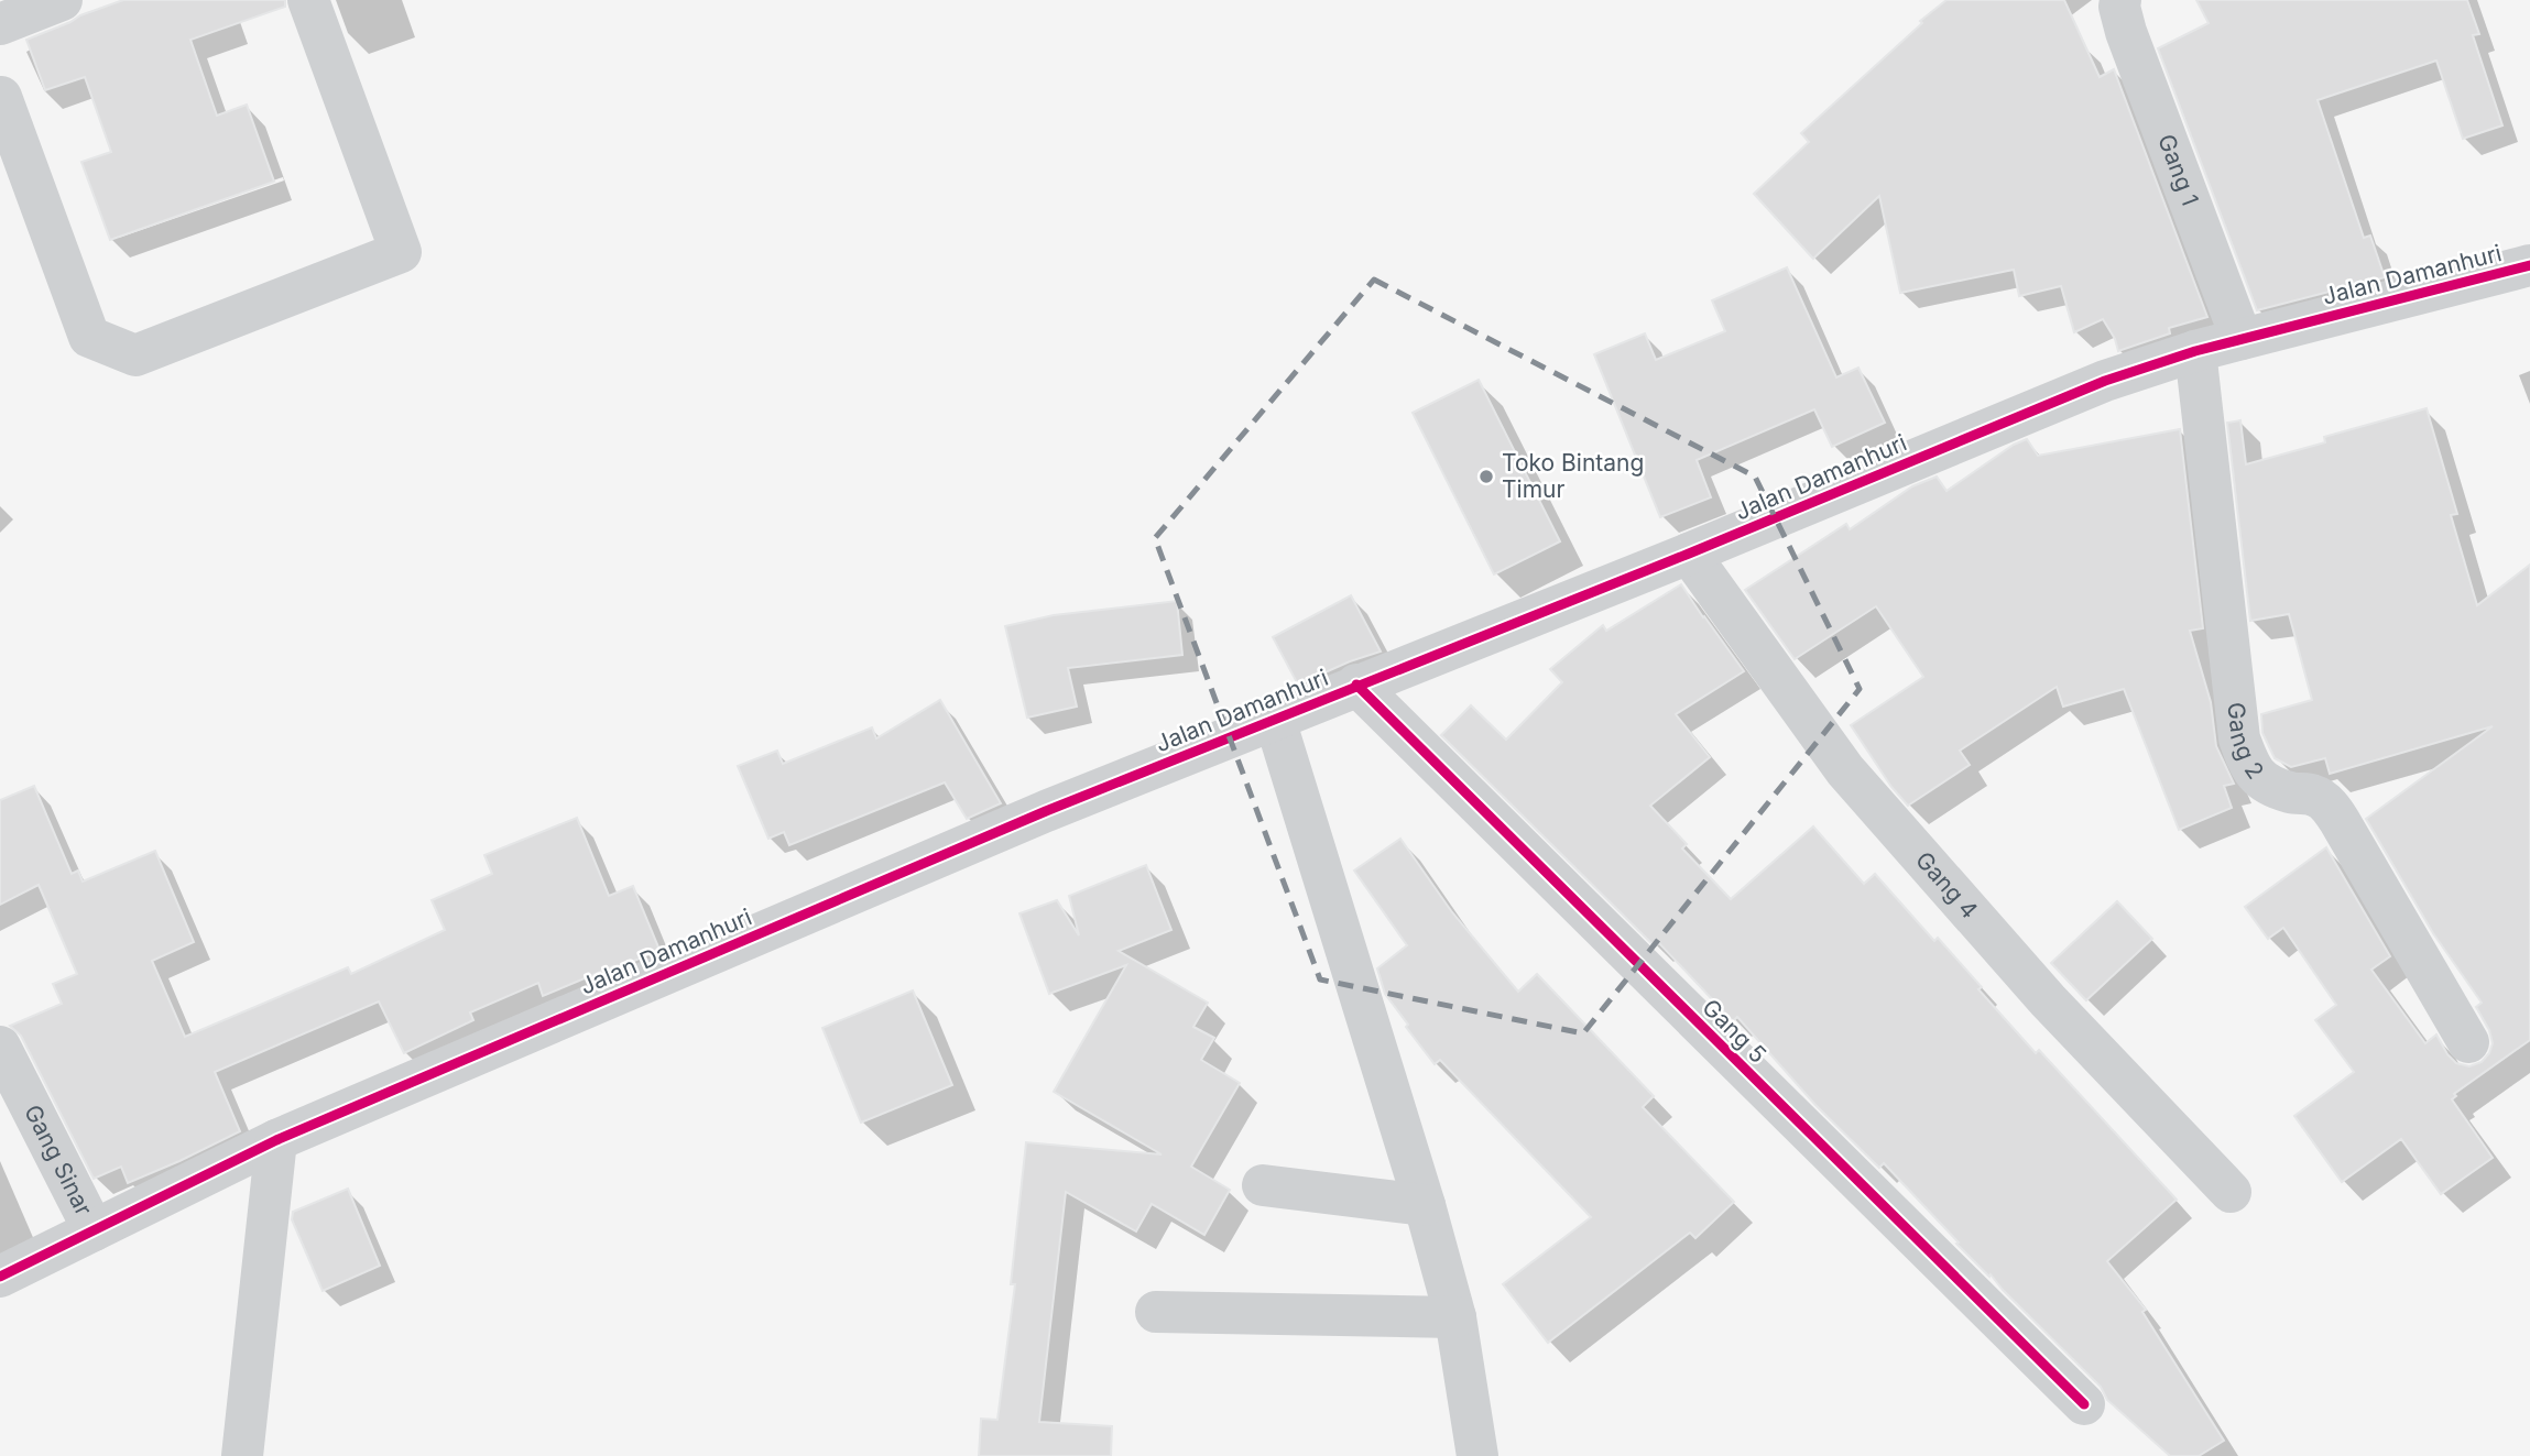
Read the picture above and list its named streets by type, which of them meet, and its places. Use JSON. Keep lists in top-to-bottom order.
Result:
{
  "streets": {
    "street": [
      "Gang 1",
      "Jalan Damanhuri",
      "Gang 2",
      "Gang 4",
      "Gang 5",
      "Gang Sinar"
    ]
  },
  "crossings": [
    ["Gang 1", "Jalan Damanhuri"],
    ["Jalan Damanhuri", "Gang 2"],
    ["Jalan Damanhuri", "Gang 4"],
    ["Jalan Damanhuri", "Gang 5"],
    ["Jalan Damanhuri", "Gang Sinar"]
  ],
  "places": ["Toko Bintang Timur"]
}
